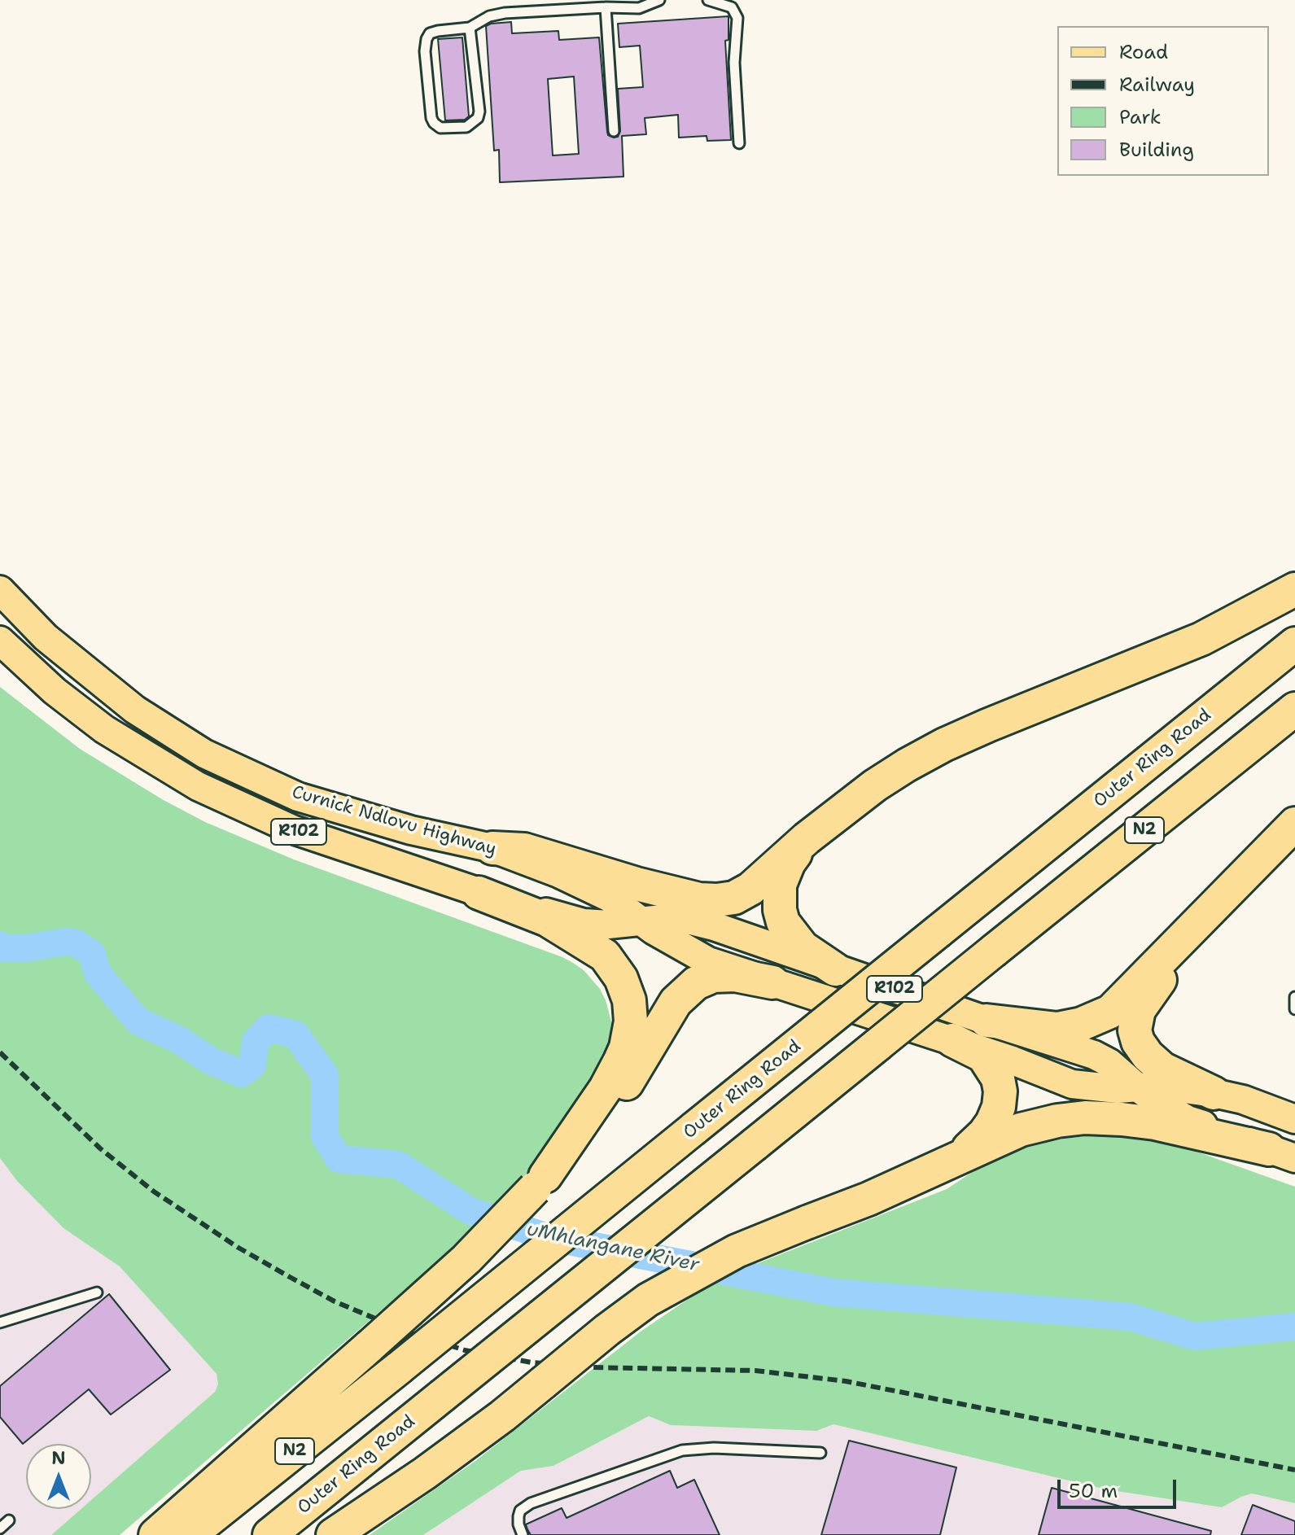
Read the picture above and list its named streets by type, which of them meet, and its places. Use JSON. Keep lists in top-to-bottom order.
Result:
{
  "streets": {
    "highway": ["Outer Ring Road", "N2"],
    "main road": ["Curnick Ndlovu Highway", "R102"]
  },
  "water": ["uMhlangane River"],
  "legend": [
    "Road",
    "Railway",
    "Park",
    "Building"
  ],
  "scale_bar": "50 m",
  "north": "top"
}
